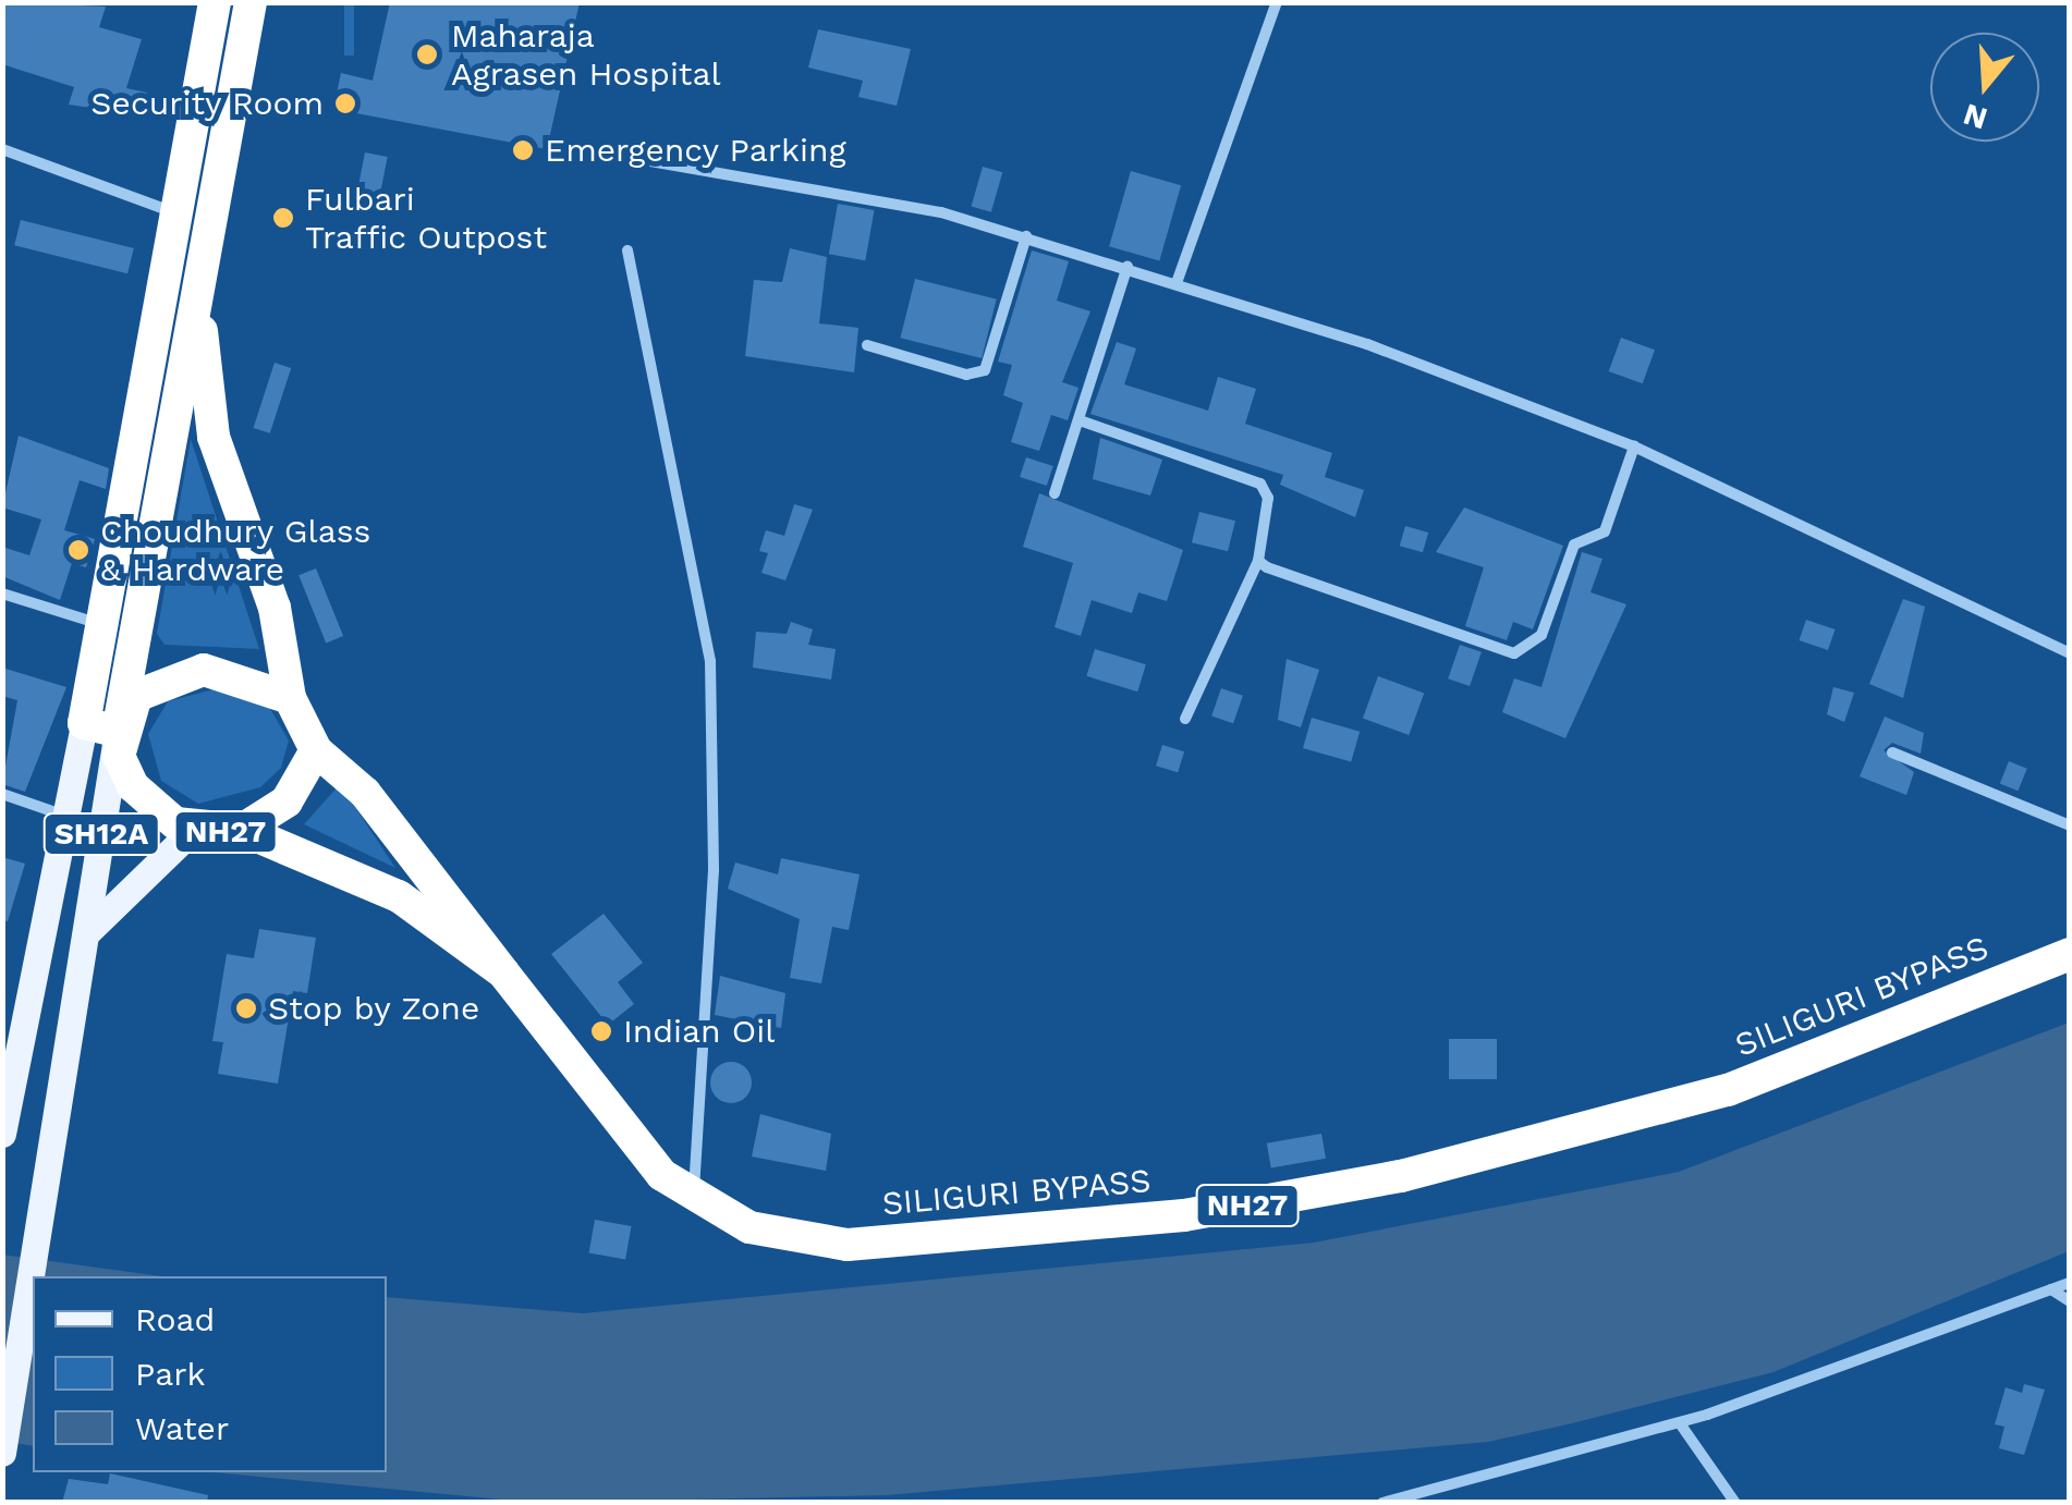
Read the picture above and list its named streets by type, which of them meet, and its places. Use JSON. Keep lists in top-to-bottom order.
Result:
{
  "streets": {
    "highway": ["NH27", "SILIGURI BYPASS"],
    "main road": ["SH12A"]
  },
  "crossings": [
    ["NH27", "SH12A"],
    ["NH27", "SILIGURI BYPASS"]
  ],
  "places": [
    "Maharaja Agrasen Hospital",
    "Security Room",
    "Emergency Parking",
    "Fulbari Traffic Outpost",
    "Choudhury Glass & Hardware",
    "Stop by Zone",
    "Indian Oil"
  ],
  "legend": ["Road", "Park", "Water"],
  "north": "bottom"
}
